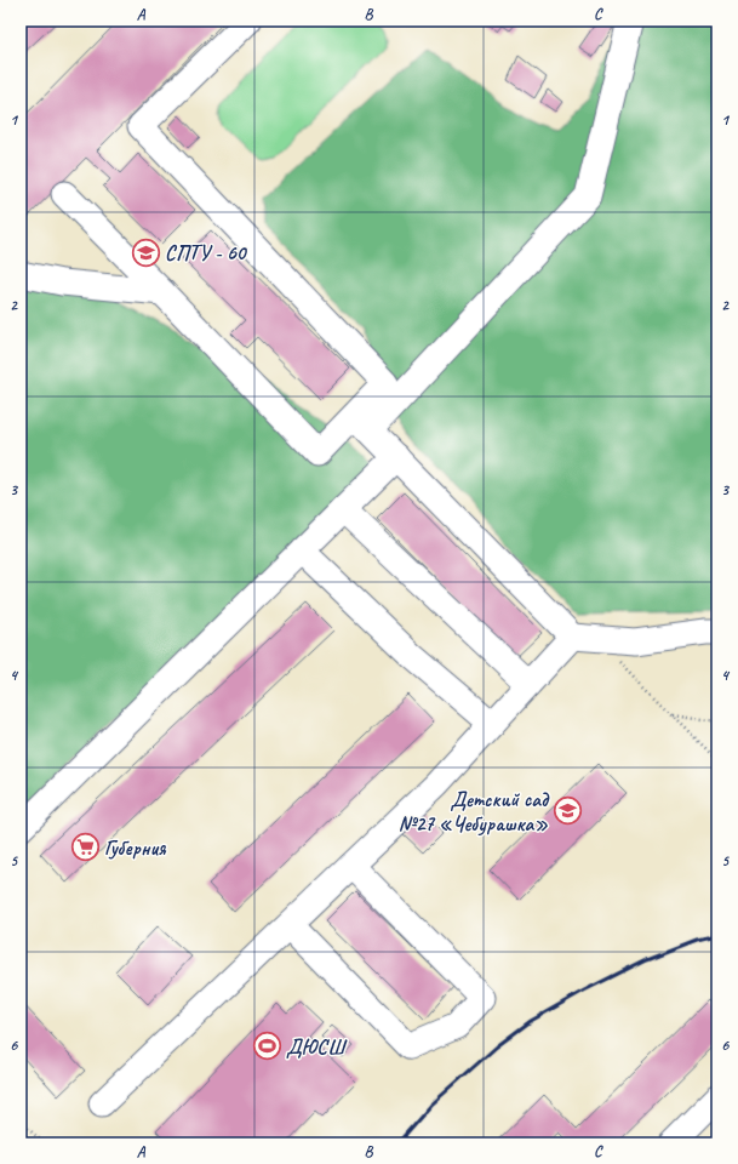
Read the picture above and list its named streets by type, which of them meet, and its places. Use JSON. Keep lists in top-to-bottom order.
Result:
{
  "places": {
    "school or university": ["СПТУ - 60", "Детский сад №27 «Чебурашка»"],
    "supermarket": ["Губерния"],
    "sports": ["ДЮСШ"]
  },
  "grid": {
    "columns": ["A", "B", "C"],
    "rows": [
      "1",
      "2",
      "3",
      "4",
      "5",
      "6"
    ]
  }
}
